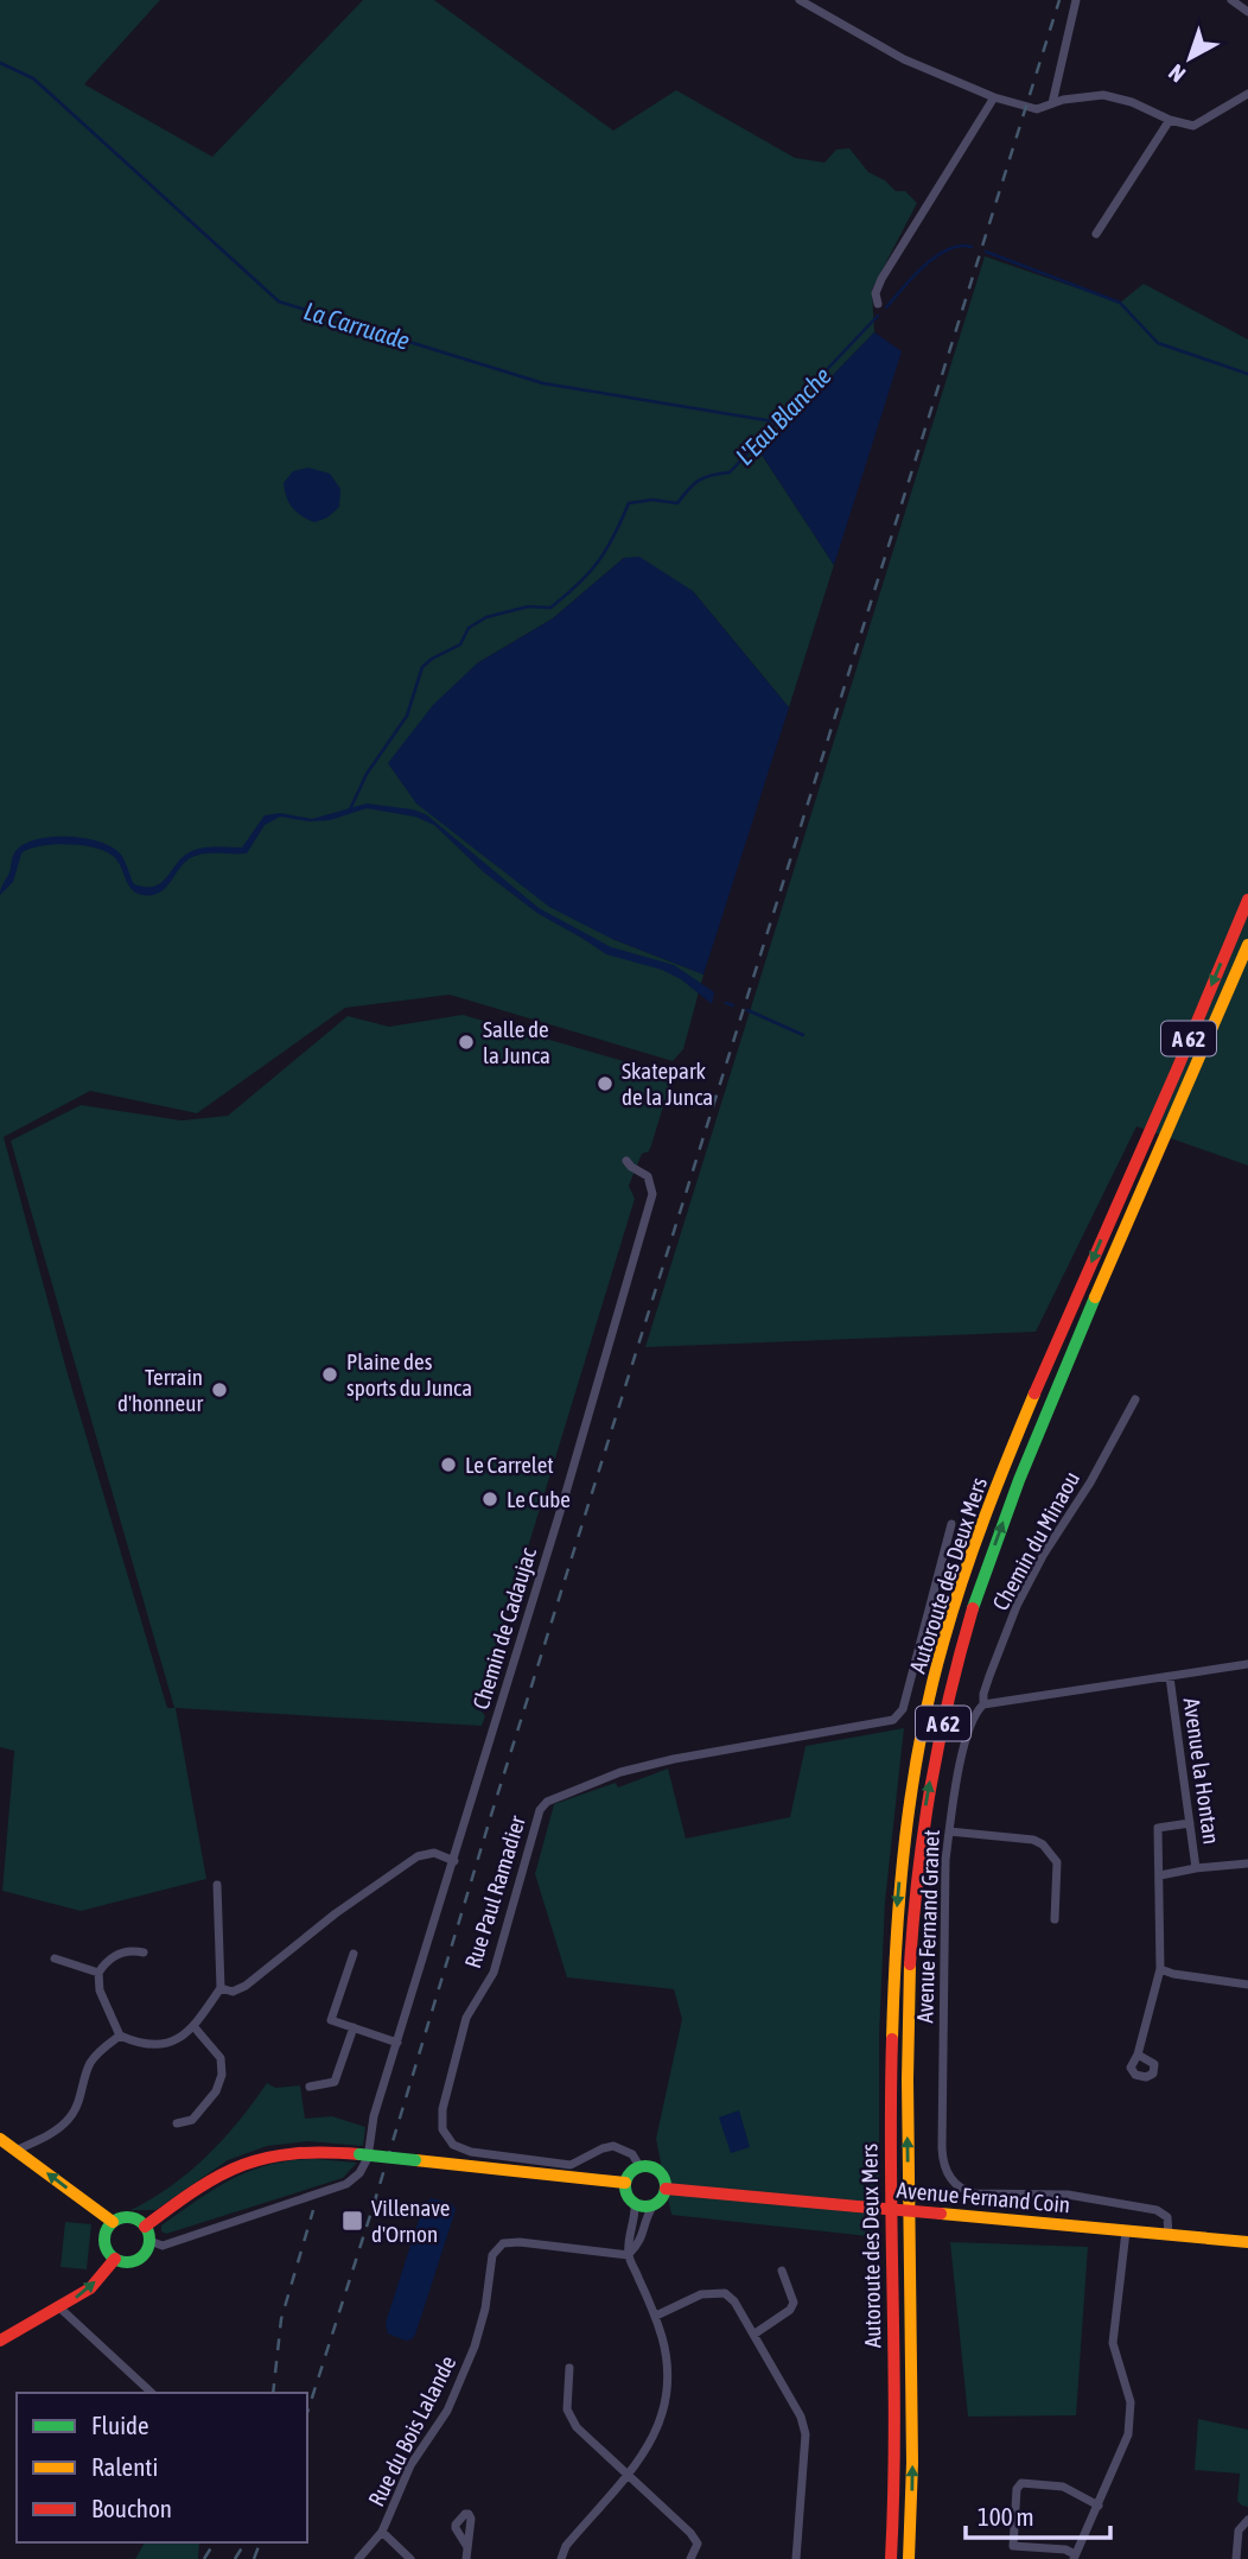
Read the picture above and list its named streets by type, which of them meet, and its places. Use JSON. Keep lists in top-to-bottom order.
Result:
{
  "streets": {
    "main road": ["A 62", "Autoroute des Deux Mers", "Avenue Fernand Coin"],
    "street": [
      "Chemin du Minaou",
      "Chemin de Cadaujac",
      "Avenue la Hontan",
      "Rue Paul Ramadier",
      "Avenue Fernand Granet",
      "Rue du Bois Lalande"
    ]
  },
  "crossings": [
    ["Chemin du Minaou", "Avenue Fernand Granet"],
    ["Rue Paul Ramadier", "Avenue Fernand Coin"],
    ["Avenue Fernand Granet", "Avenue Fernand Coin"]
  ],
  "water": ["La Carruade", "L'Eau Blanche"],
  "places": {
    "other": [
      "Salle de la Junca",
      "Skatepark de la Junca",
      "Plaine des sports du Junca",
      "Terrain d'honneur",
      "Le Carrelet",
      "Le Cube"
    ],
    "transit": ["Villenave d'Ornon"]
  },
  "legend": ["Fluide", "Ralenti", "Bouchon"],
  "scale_bar": "100 m",
  "north": "bottom left"
}
